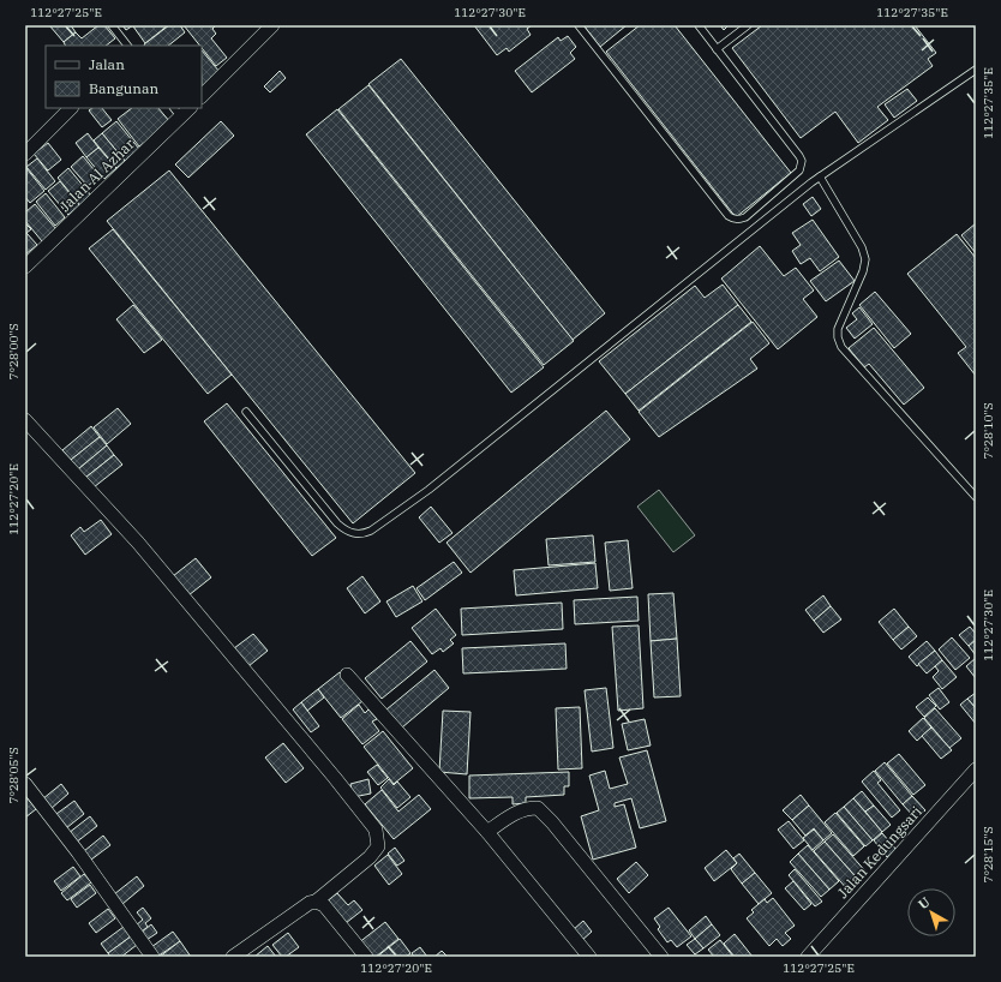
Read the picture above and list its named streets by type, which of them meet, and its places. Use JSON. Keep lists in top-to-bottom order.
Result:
{
  "streets": {
    "street": ["Jalan Al Azhar", "Jalan Kedungsari"]
  },
  "legend": ["Jalan", "Bangunan"],
  "north": "top left",
  "coordinates": [
    "112°27'25\"E",
    "112°27'30\"E",
    "112°27'35\"E",
    "7°28'00\"S",
    "7°28'10\"S",
    "112°27'20\"E",
    "7°28'05\"S",
    "7°28'15\"S"
  ]
}
